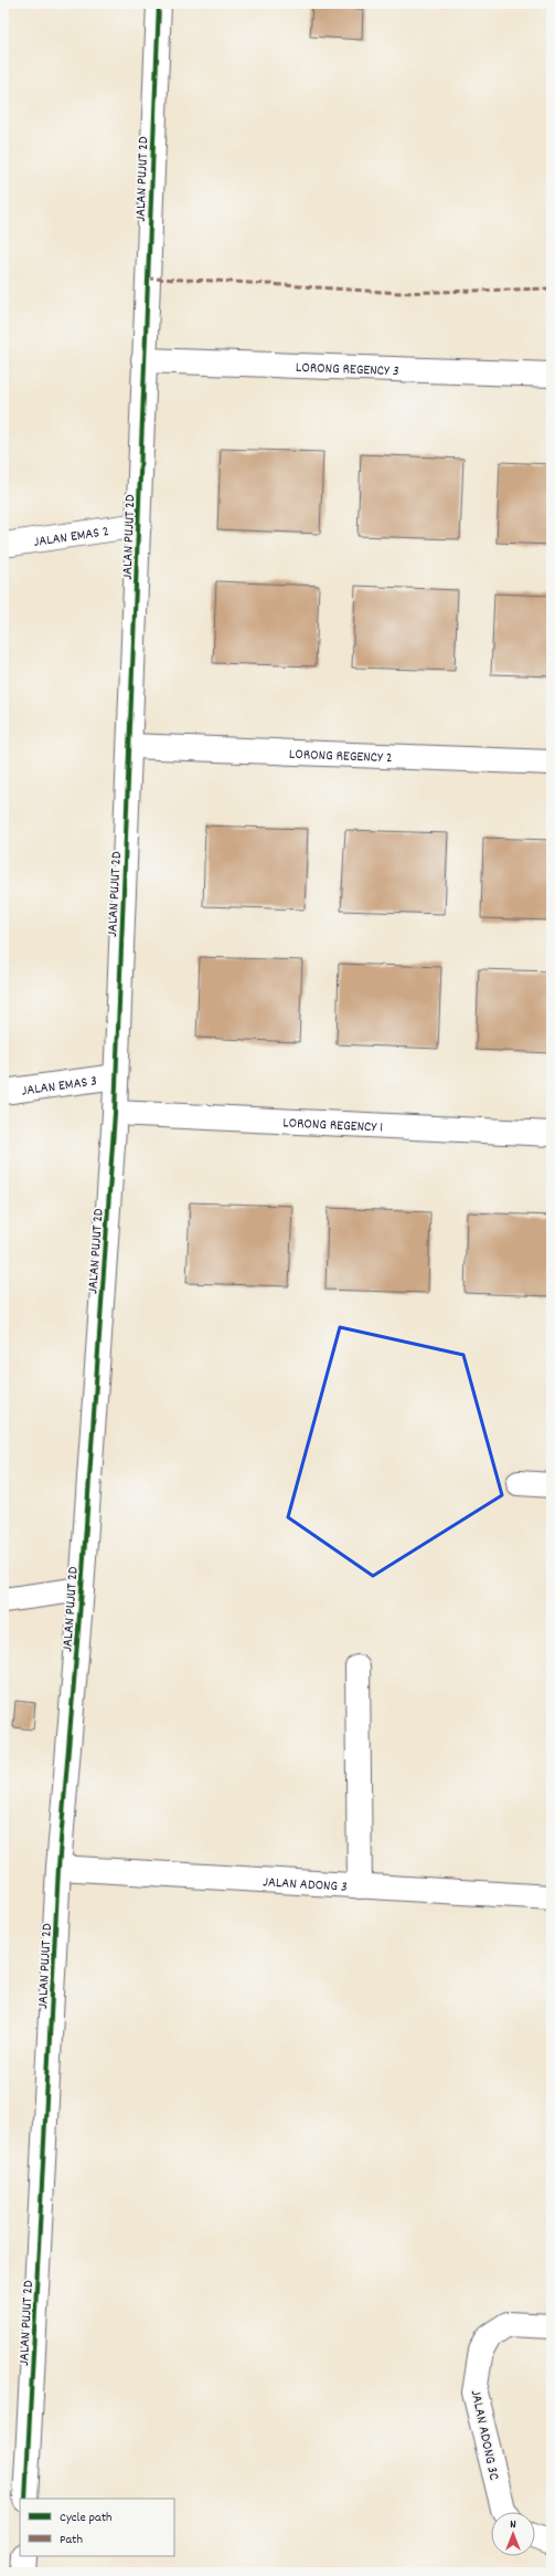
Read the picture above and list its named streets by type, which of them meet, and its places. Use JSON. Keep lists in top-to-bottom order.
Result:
{
  "streets": {
    "street": [
      "JALAN PUJUT 2D",
      "LORONG REGENCY 3",
      "JALAN EMAS 2",
      "LORONG REGENCY 2",
      "JALAN EMAS 3",
      "LORONG REGENCY 1",
      "JALAN ADONG 3",
      "JALAN ADONG 3C"
    ]
  },
  "crossings": [
    ["JALAN PUJUT 2D", "LORONG REGENCY 3"],
    ["JALAN PUJUT 2D", "JALAN EMAS 2"],
    ["JALAN PUJUT 2D", "LORONG REGENCY 2"],
    ["JALAN PUJUT 2D", "JALAN EMAS 3"],
    ["JALAN PUJUT 2D", "LORONG REGENCY 1"],
    ["JALAN PUJUT 2D", "JALAN ADONG 3"]
  ],
  "legend": ["Cycle path", "Path"],
  "north": "top"
}
